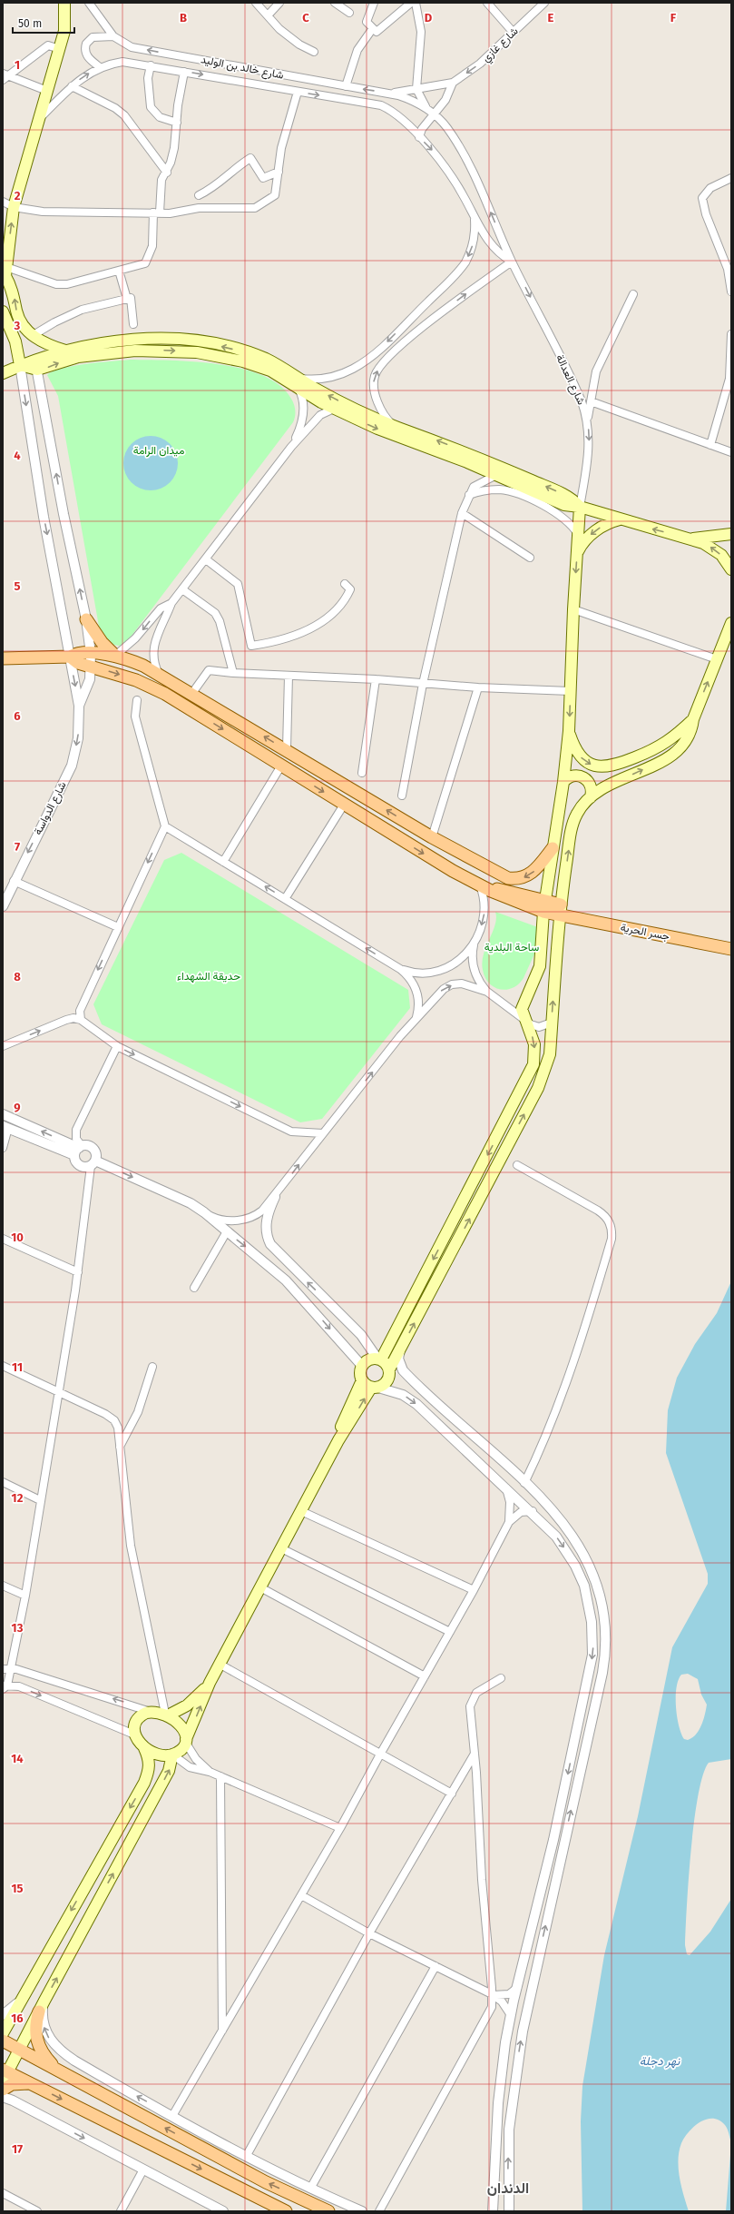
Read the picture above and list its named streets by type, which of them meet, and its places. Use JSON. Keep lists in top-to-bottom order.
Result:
{
  "streets": {
    "main road": ["جسر الحرية"],
    "street": [
      "شارع غازي",
      "شارع خالد بن الوليد",
      "شارع العدالة",
      "شارع الدواسة"
    ]
  },
  "crossings": [
    ["شارع غازي", "شارع خالد بن الوليد"],
    ["شارع خالد بن الوليد", "شارع العدالة"]
  ],
  "one_way": ["شارع غازي"],
  "districts": ["الدندان"],
  "water": ["نهر دجلة"],
  "parks": ["ميدان الرامة", "ساحة البلدية", "حديقة الشهداء"],
  "scale_bar": "50 m",
  "grid": {
    "columns": [
      "B",
      "C",
      "D",
      "E",
      "F"
    ],
    "rows": [
      "1",
      "2",
      "3",
      "4",
      "5",
      "6",
      "7",
      "8",
      "9",
      "10",
      "11",
      "12",
      "13",
      "14",
      "15",
      "16",
      "17"
    ]
  }
}
